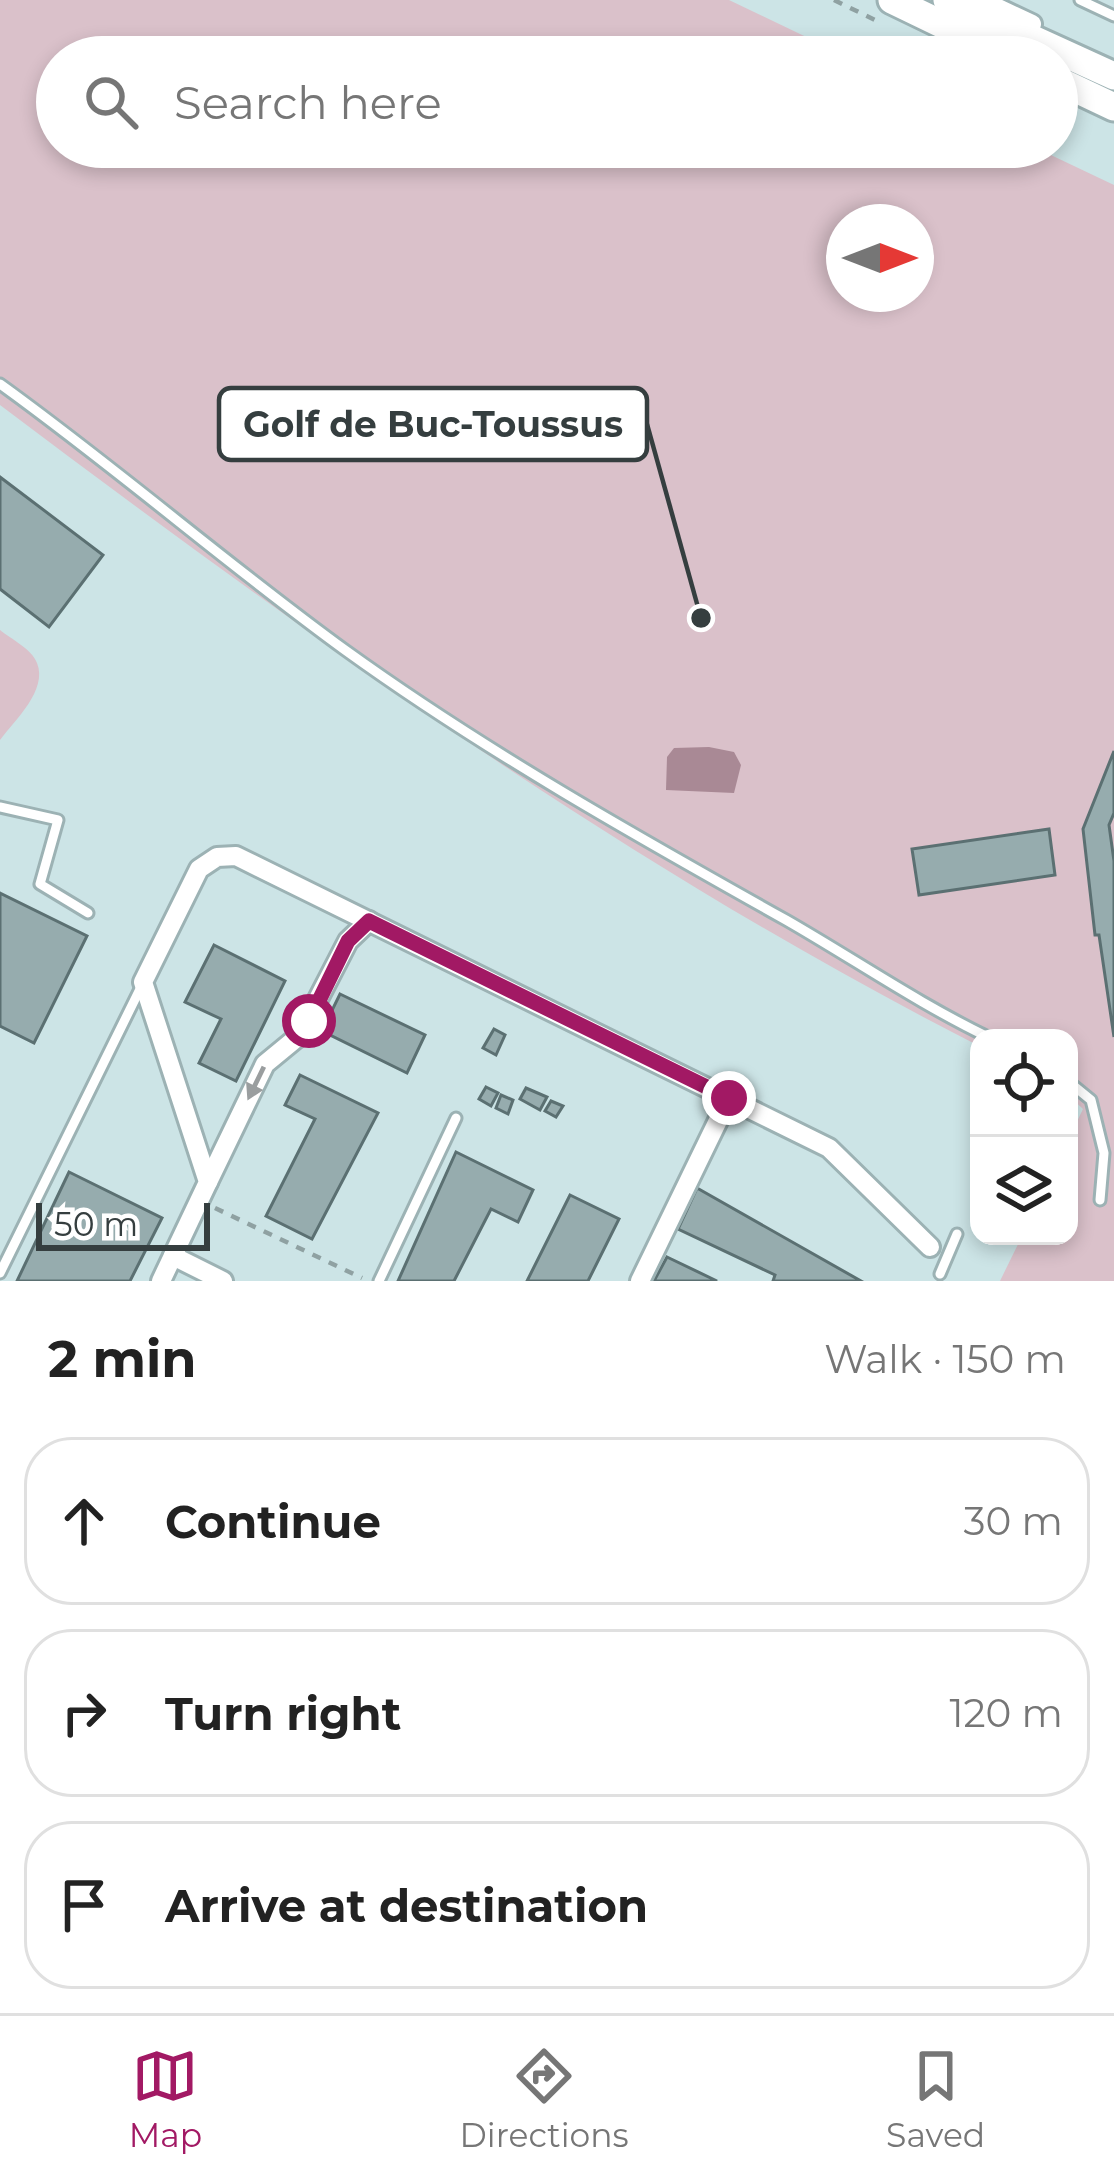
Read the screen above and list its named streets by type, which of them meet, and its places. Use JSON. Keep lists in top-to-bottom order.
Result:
{
  "places": ["Golf de Buc-Toussus"],
  "scale_bar": "50 m",
  "north": "right",
  "page": {
    "search": "Search here",
    "scale": "50 m",
    "heading": ["2 min", "Walk · 150 m"],
    "list": [
      ["Continue", "30 m"],
      ["Turn right", "120 m"],
      "Arrive at destination"
    ],
    "nav": ["Map", "Directions", "Saved"]
  }
}
